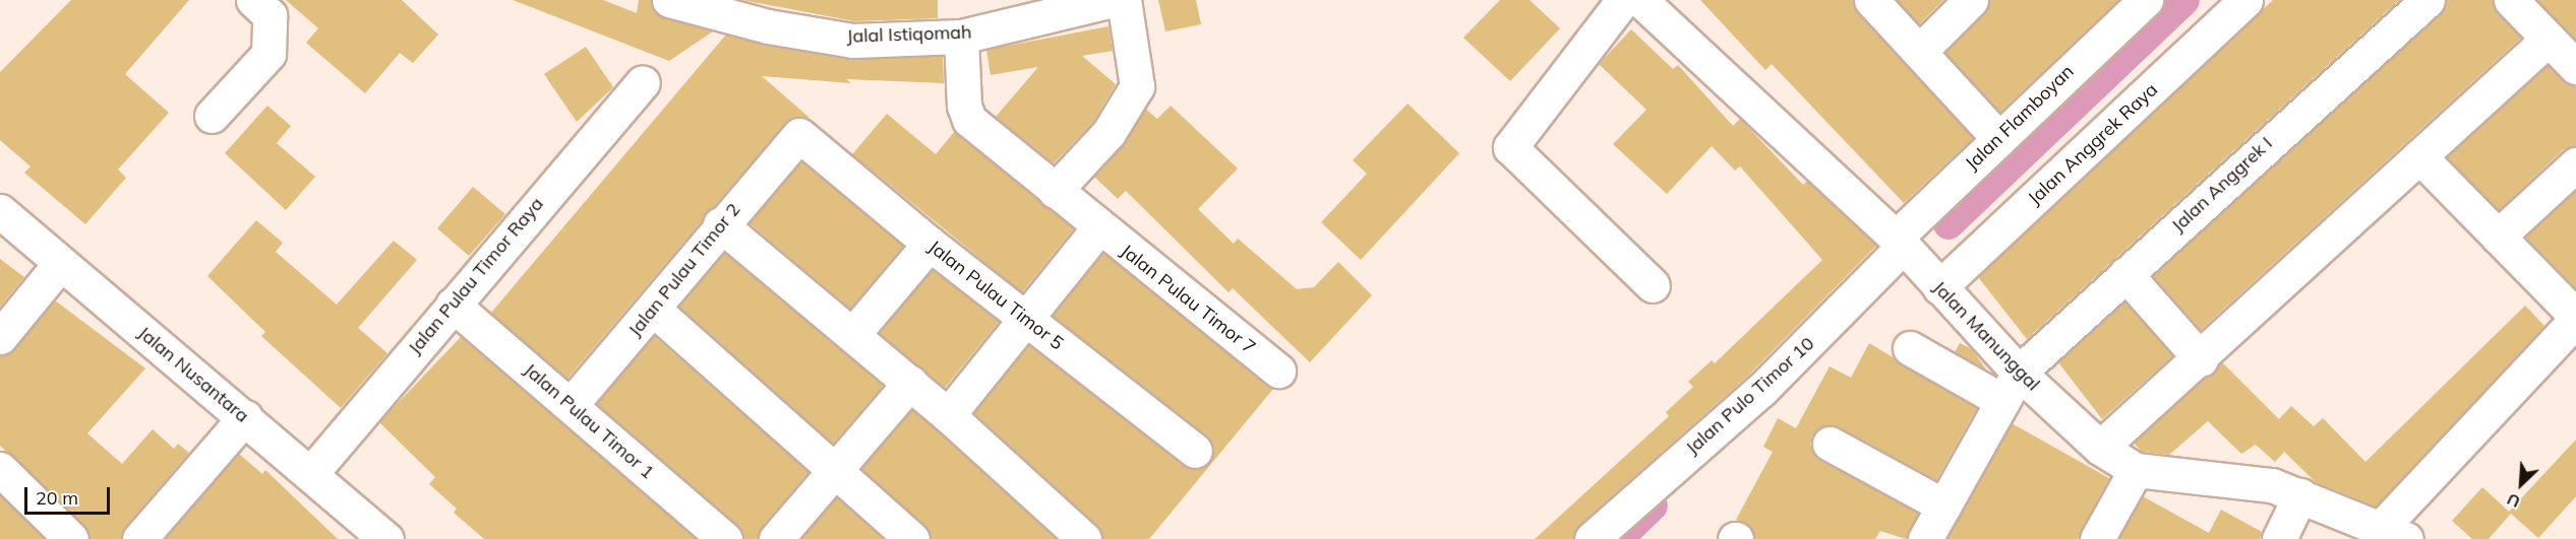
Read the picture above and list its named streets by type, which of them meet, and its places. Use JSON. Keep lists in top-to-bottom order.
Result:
{
  "streets": {
    "street": [
      "Jalal Istiqomah",
      "Jalan Flamboyan",
      "Jalan Anggrek Raya",
      "Jalan Anggrek I",
      "Jalan Pulau Timor 2",
      "Jalan Pulau Timor Raya",
      "Jalan Pulau Timor 5",
      "Jalan Pulau Timor 7",
      "Jalan Manunggal",
      "Jalan Nusantara",
      "Jalan Pulo Timor 10",
      "Jalan Pulau Timor 1"
    ]
  },
  "crossings": [
    ["Jalal Istiqomah", "Jalan Pulau Timor 7"],
    ["Jalan Flamboyan", "Jalan Anggrek Raya"],
    ["Jalan Flamboyan", "Jalan Manunggal"],
    ["Jalan Flamboyan", "Jalan Pulo Timor 10"],
    ["Jalan Anggrek Raya", "Jalan Manunggal"],
    ["Jalan Anggrek Raya", "Jalan Pulo Timor 10"],
    ["Jalan Anggrek I", "Jalan Manunggal"],
    ["Jalan Pulau Timor 2", "Jalan Pulau Timor 5"],
    ["Jalan Pulau Timor 2", "Jalan Pulau Timor 1"],
    ["Jalan Pulau Timor Raya", "Jalan Nusantara"],
    ["Jalan Pulau Timor Raya", "Jalan Pulau Timor 1"],
    ["Jalan Manunggal", "Jalan Pulo Timor 10"]
  ],
  "scale_bar": "20 m",
  "north": "bottom left"
}
